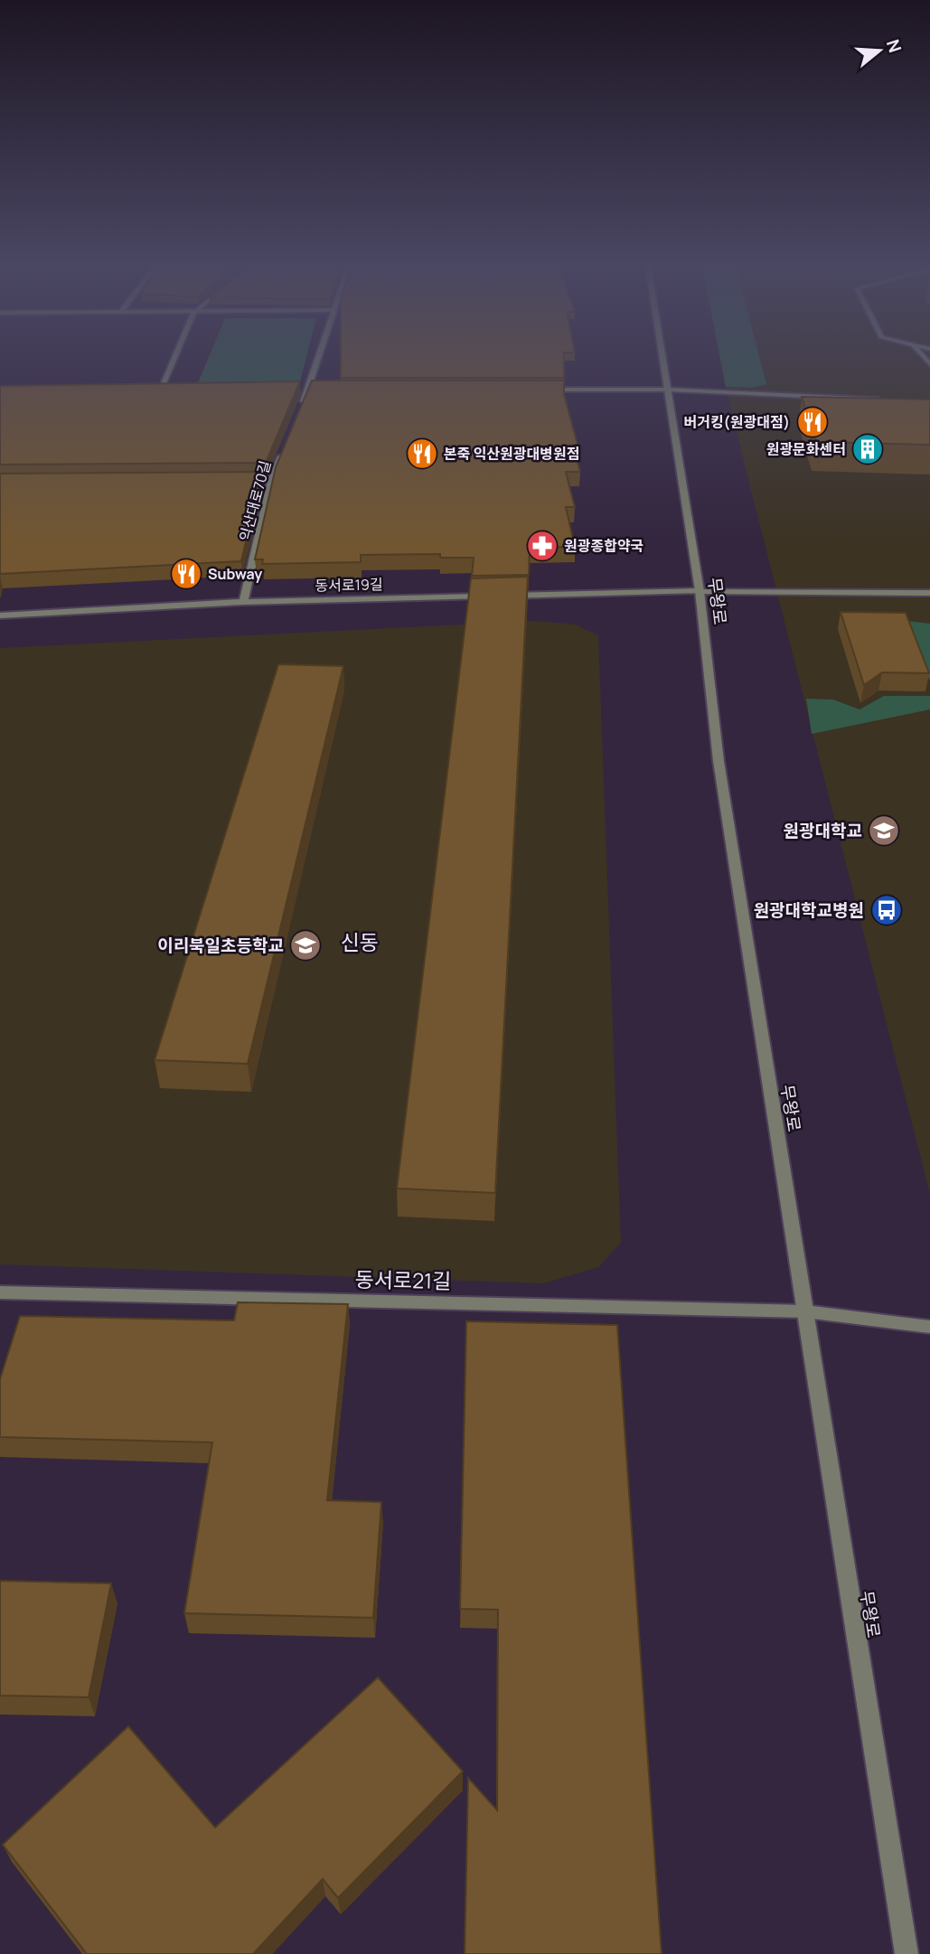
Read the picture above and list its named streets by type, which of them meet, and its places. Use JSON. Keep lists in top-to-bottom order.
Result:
{
  "streets": {
    "street": [
      "익산대로70길",
      "동서로19길",
      "무왕로",
      "동서로21길"
    ]
  },
  "crossings": [
    ["익산대로70길", "동서로19길"],
    ["무왕로", "동서로21길"]
  ],
  "districts": ["신동"],
  "places": {
    "restaurant": ["버거킹(원광대점)", "본죽 익산원광대병원점", "Subway"],
    "building": ["원광문화센터"],
    "pharmacy": ["원광종합약국"],
    "school or university": ["원광대학교", "이리북일초등학교"],
    "bus stop": ["원광대학교병원"]
  },
  "north": "right"
}
